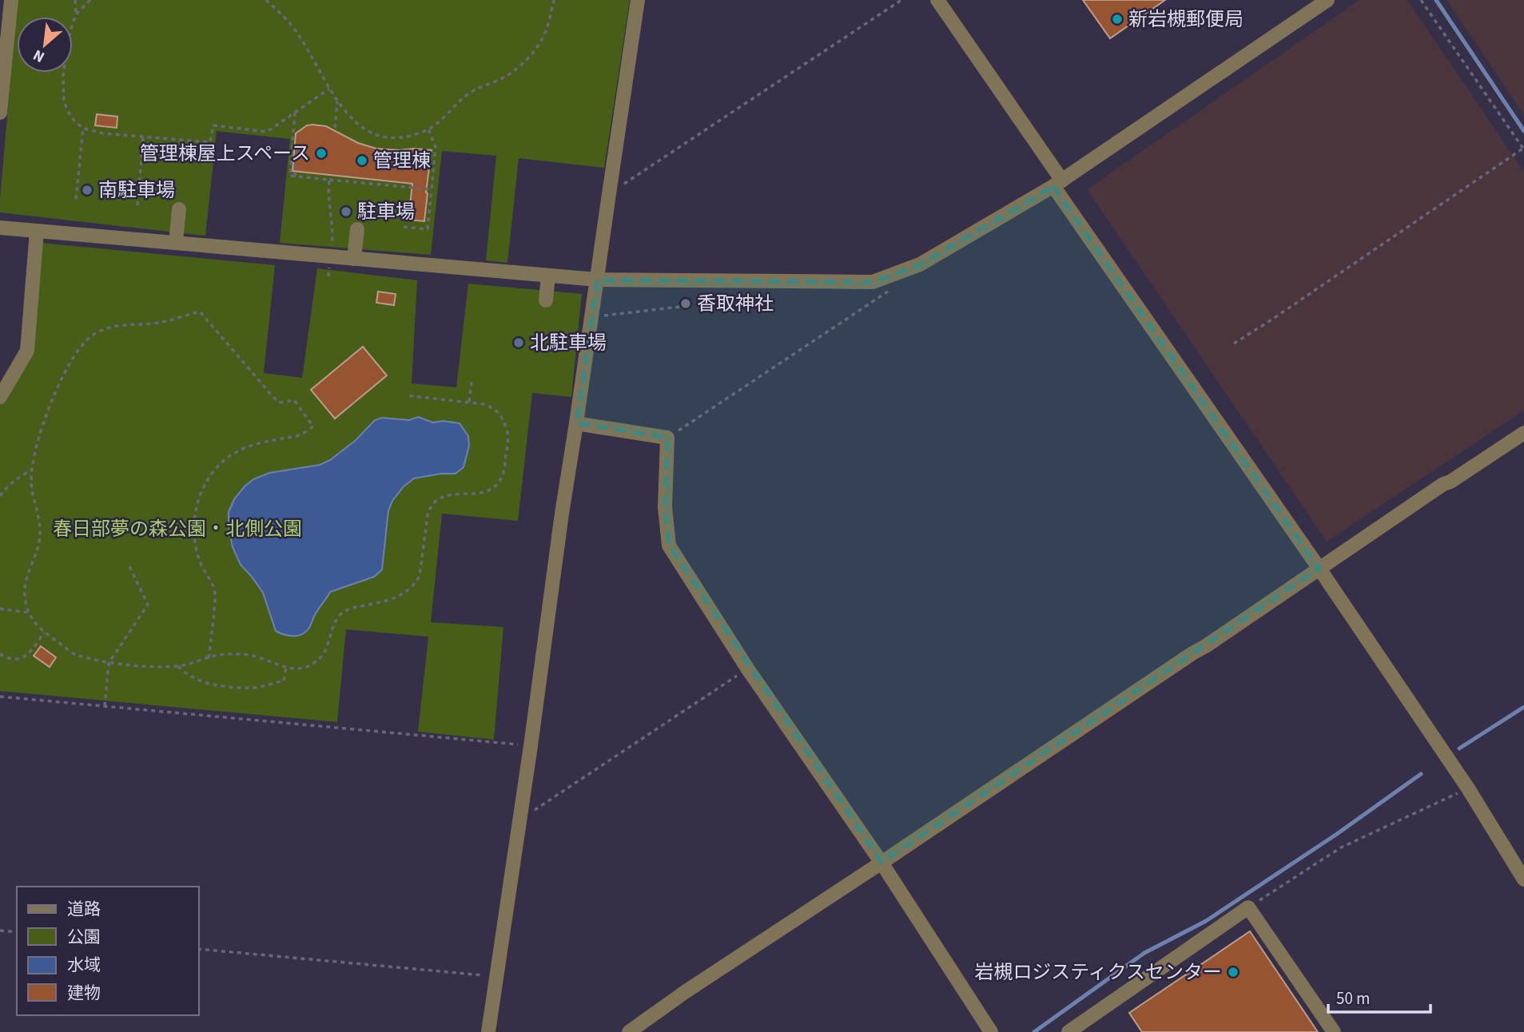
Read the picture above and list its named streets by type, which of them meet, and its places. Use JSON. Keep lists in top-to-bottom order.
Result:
{
  "parks": ["春日部夢の森公園・北側公園"],
  "places": [
    "新岩槻郵便局",
    "管理棟屋上スペース",
    "管理棟",
    "南駐車場",
    "駐車場",
    "香取神社",
    "北駐車場",
    "岩槻ロジスティクスセンター"
  ],
  "legend": [
    "道路",
    "公園",
    "水域",
    "建物"
  ],
  "scale_bar": "50 m",
  "north": "bottom left"
}
